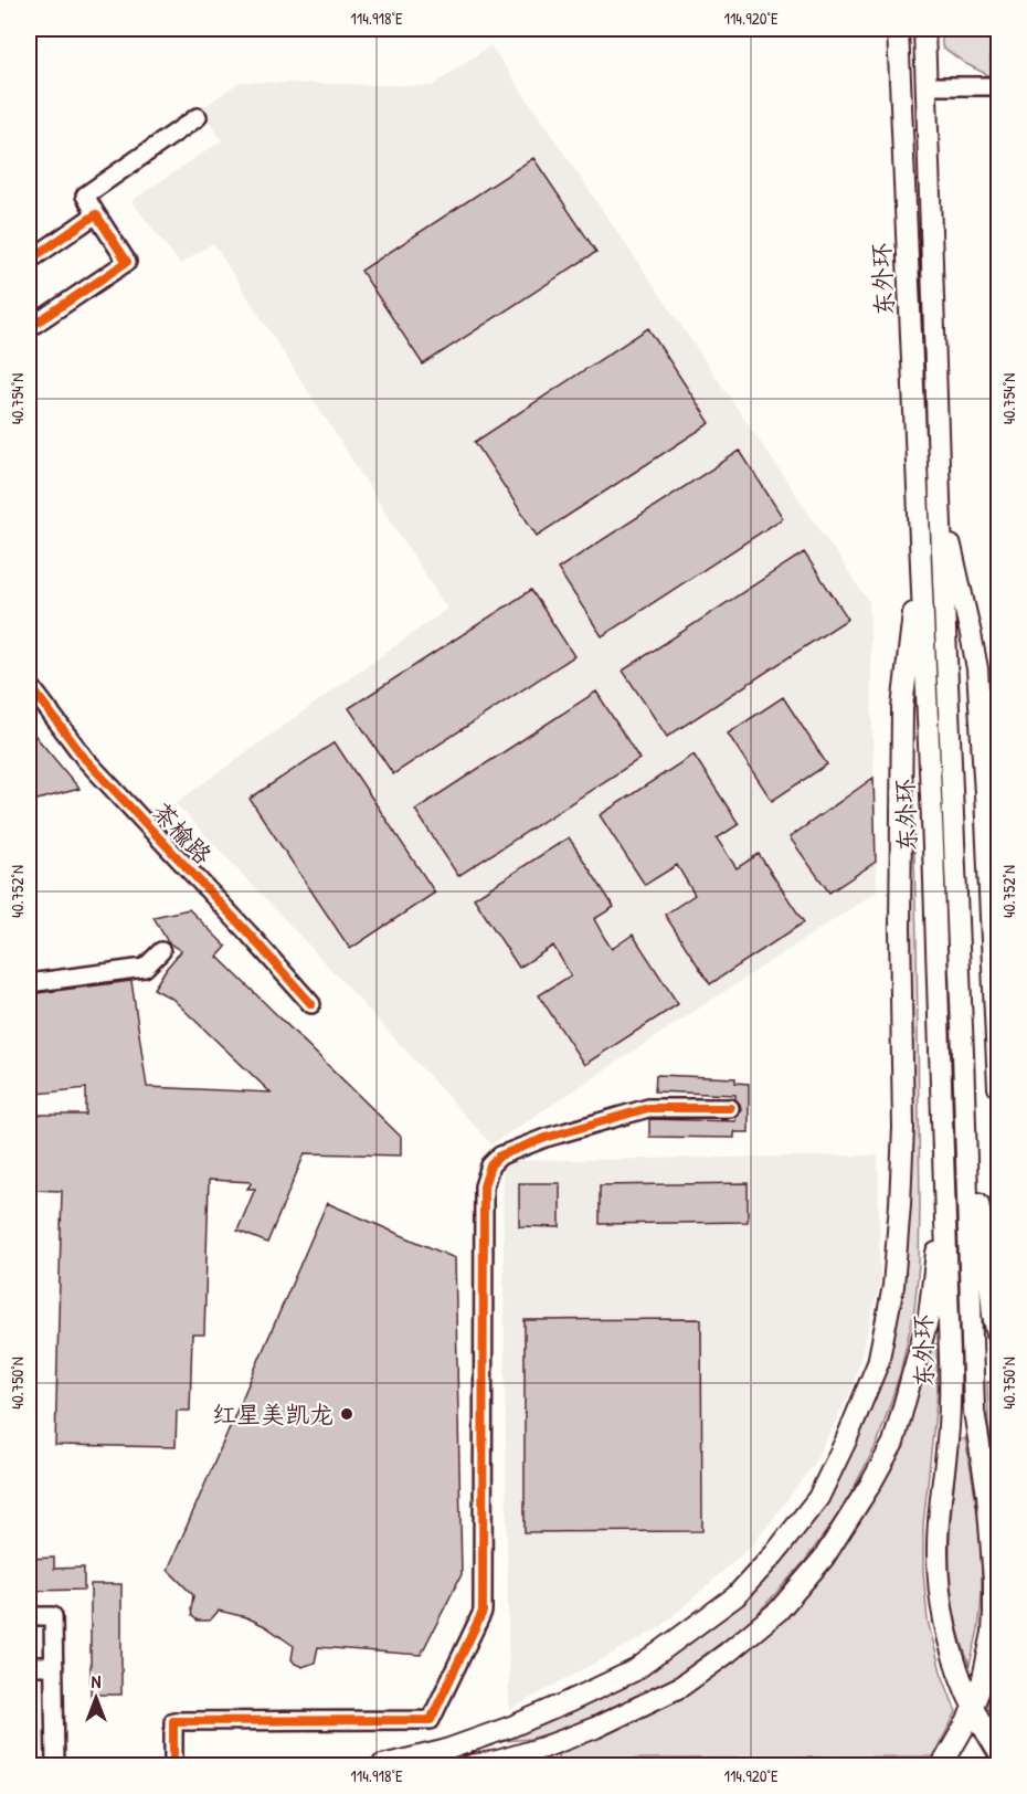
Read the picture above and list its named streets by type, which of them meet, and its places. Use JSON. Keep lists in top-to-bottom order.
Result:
{
  "streets": {
    "main road": ["东外环"],
    "street": ["茶榆路"]
  },
  "places": ["红星美凯龙"],
  "north": "top",
  "coordinates": [
    "114.918°E",
    "114.920°E",
    "40.754°N",
    "40.752°N",
    "40.750°N"
  ]
}
